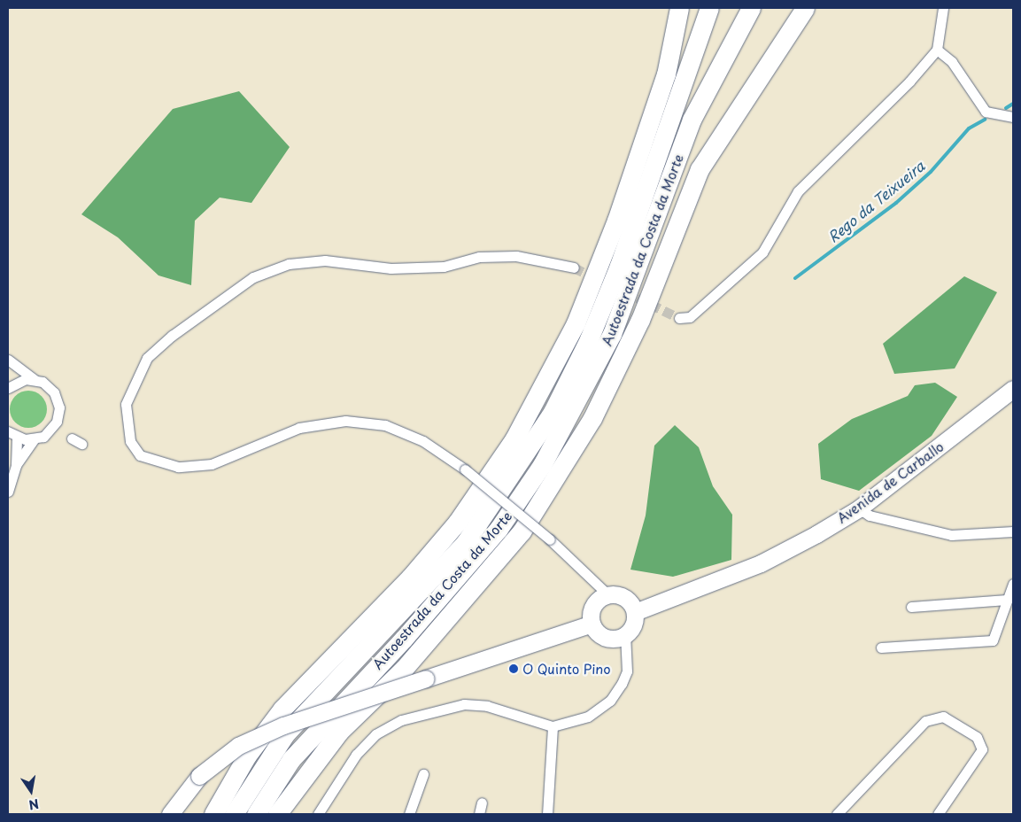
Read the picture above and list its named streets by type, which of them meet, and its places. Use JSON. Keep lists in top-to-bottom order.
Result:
{
  "streets": {
    "highway": ["Autoestrada da Costa da Morte"],
    "main road": ["Avenida de Carballo"]
  },
  "water": ["Rego da Teixueira"],
  "places": ["O Quinto Pino"],
  "north": "bottom"
}
